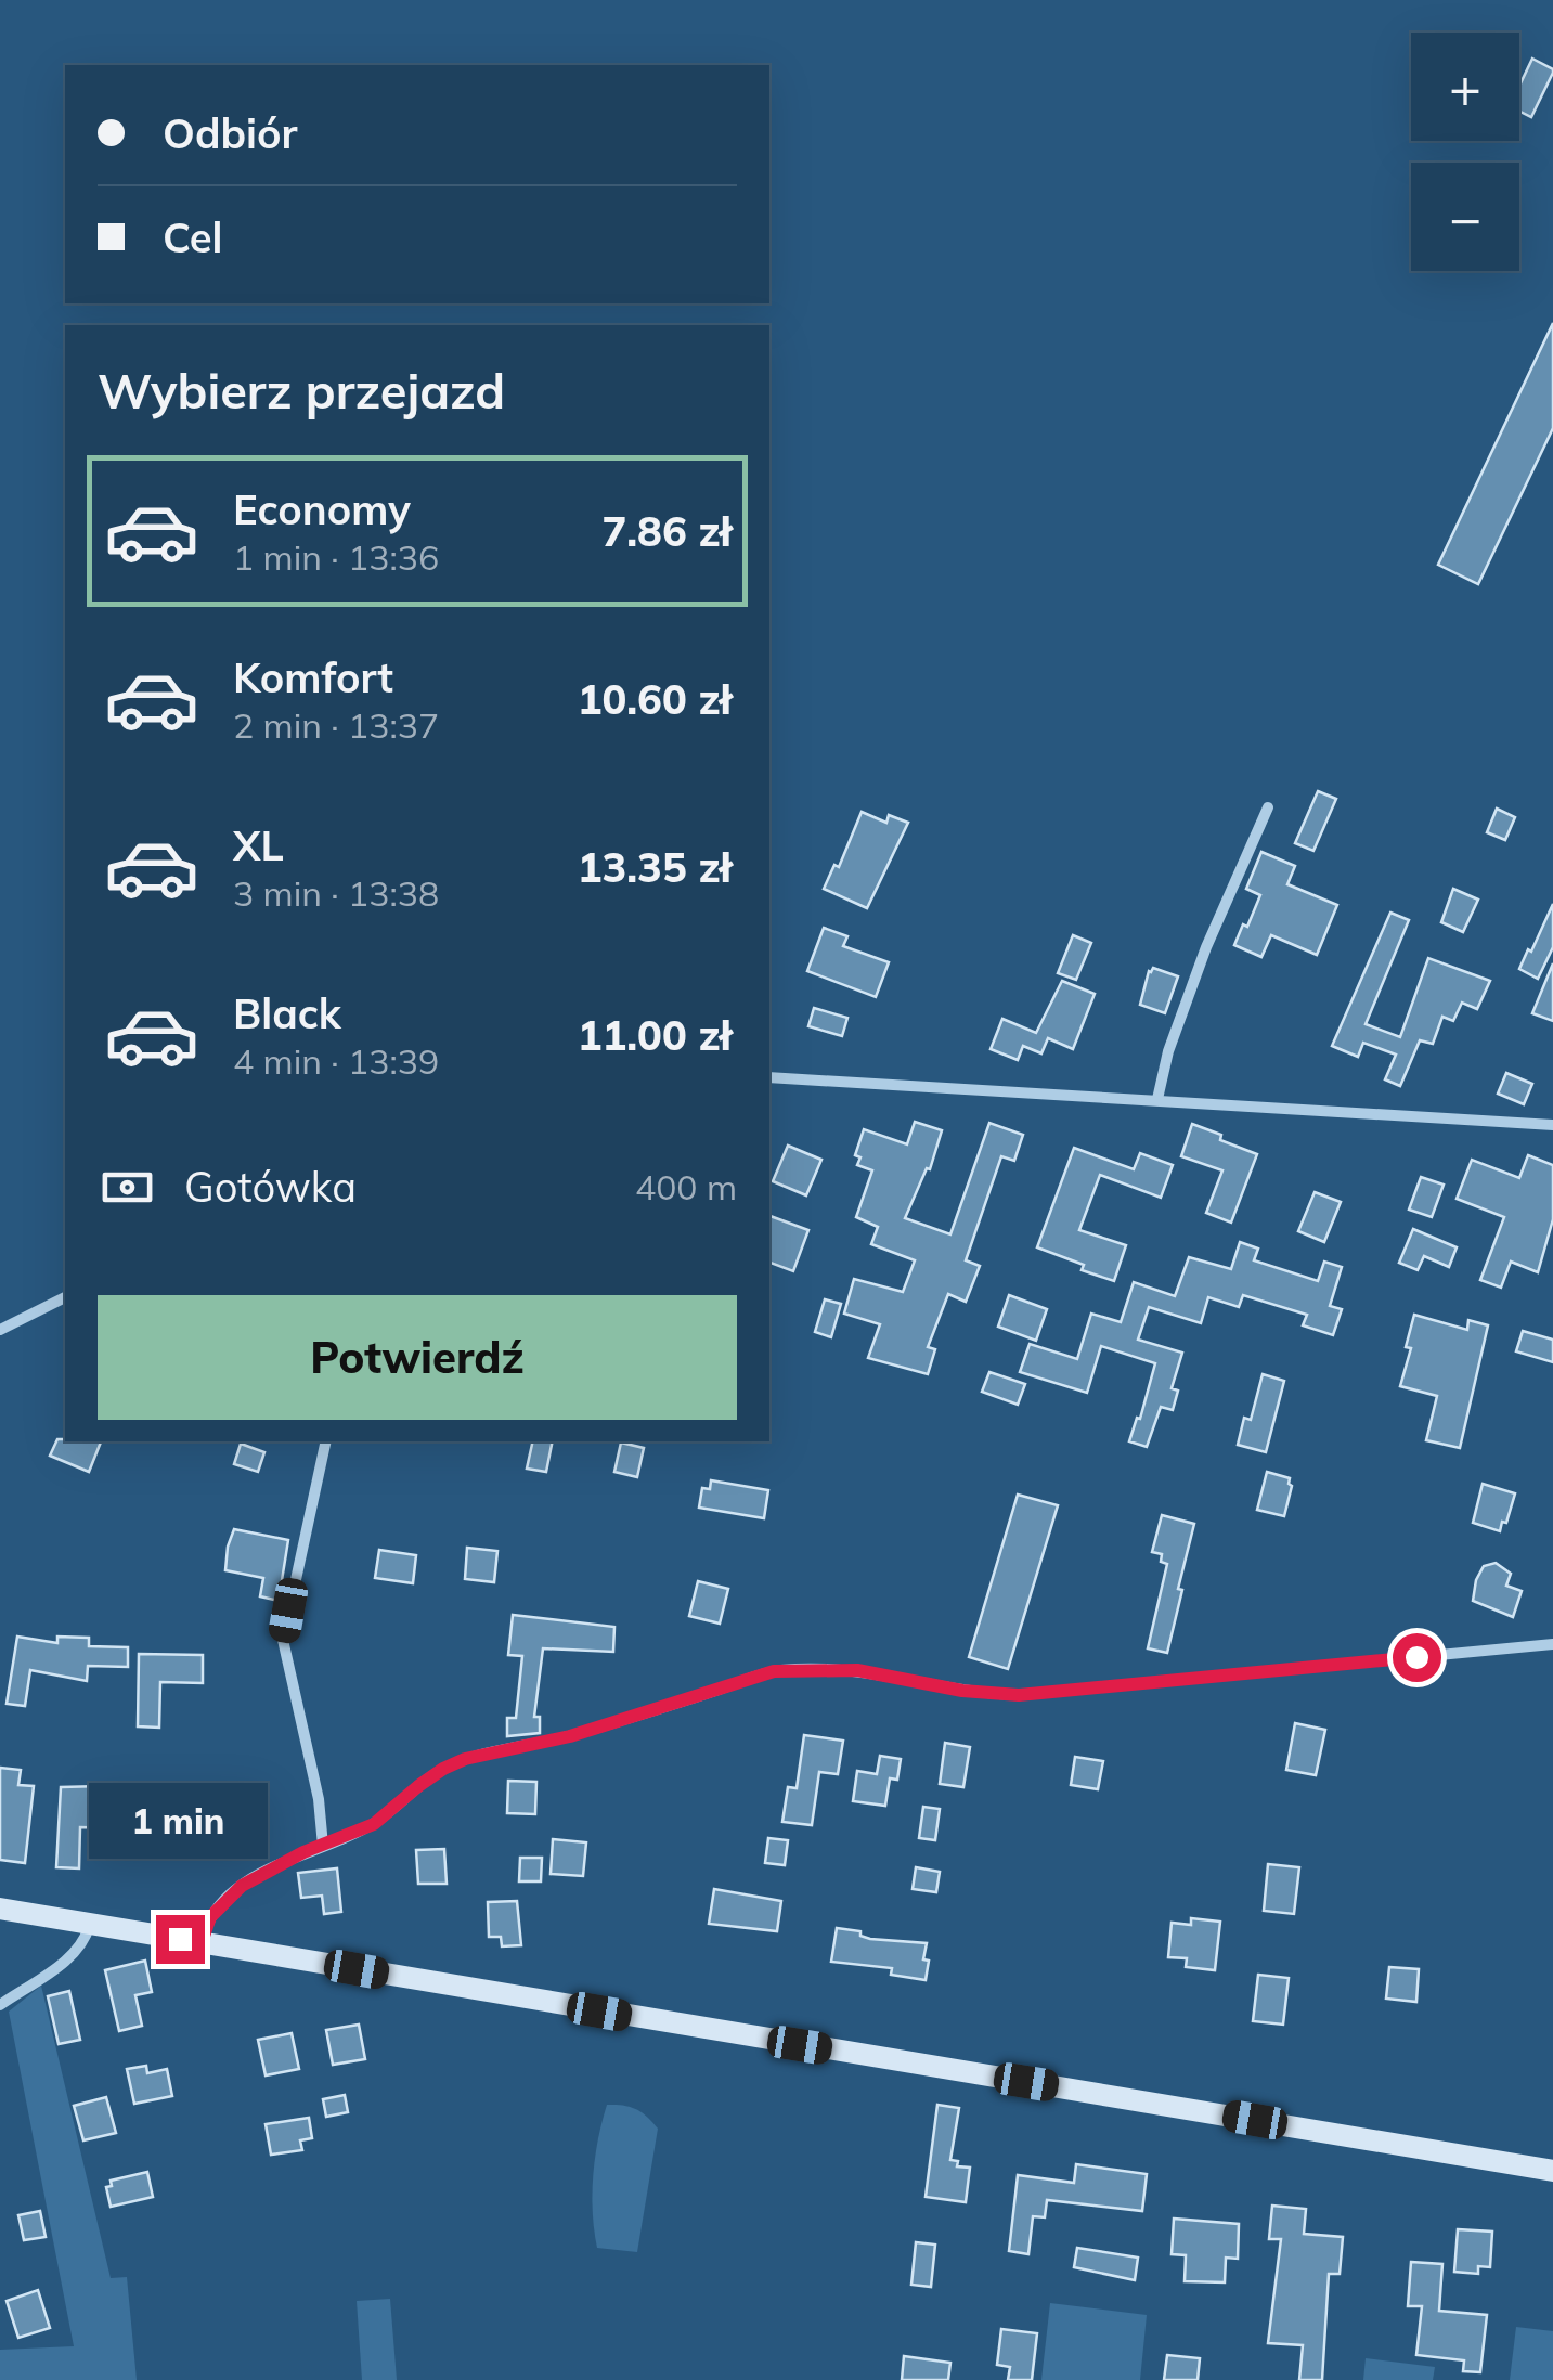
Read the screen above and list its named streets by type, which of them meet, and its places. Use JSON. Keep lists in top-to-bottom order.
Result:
{
  "page": {
    "map_buttons": ["+", "−"],
    "banner": ["Odbiór", "Cel"],
    "heading": "Wybierz przejazd",
    "list": [
      {
        "name": "Economy",
        "note": "1 min · 13:36",
        "value": "7.86 zł"
      },
      {
        "name": "Komfort",
        "note": "2 min · 13:37",
        "value": "10.60 zł"
      },
      {
        "name": "XL",
        "note": "3 min · 13:38",
        "value": "13.35 zł"
      },
      {
        "name": "Black",
        "note": "4 min · 13:39",
        "value": "11.00 zł"
      }
    ],
    "pay": ["Gotówka", "400 m"],
    "buttons": "Potwierdź",
    "bubble": "1 min"
  }
}
